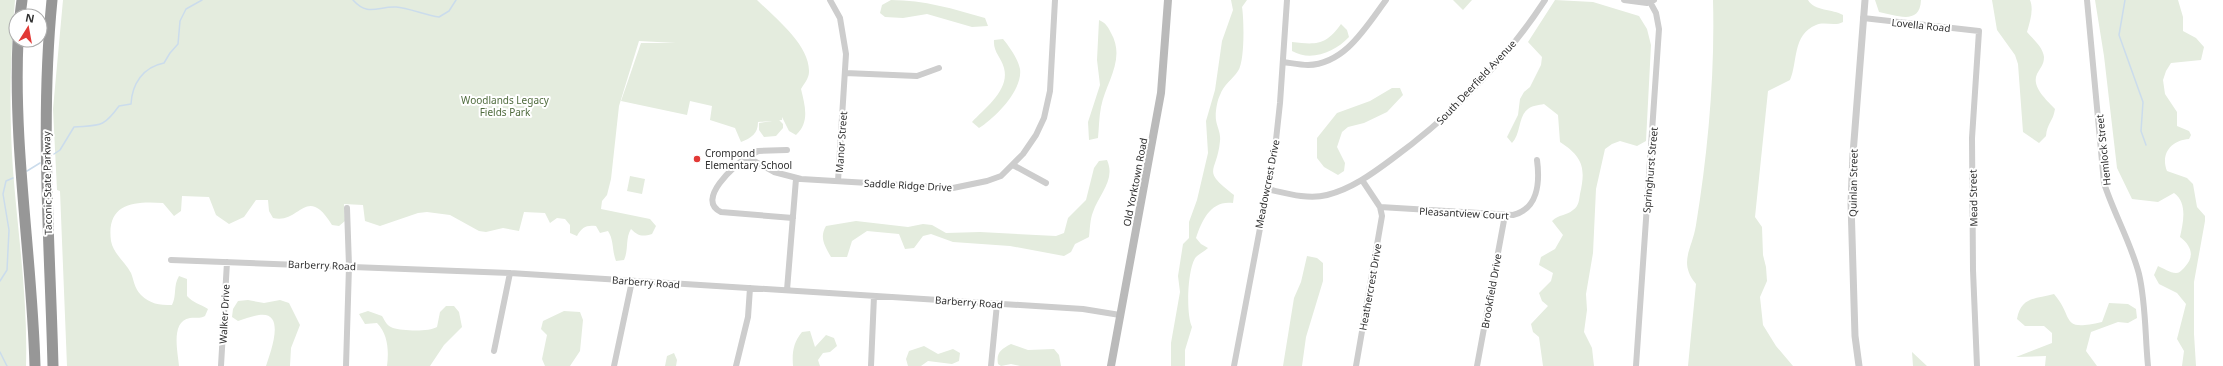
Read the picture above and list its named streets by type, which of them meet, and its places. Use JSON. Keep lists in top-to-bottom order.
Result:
{
  "streets": {
    "highway": ["Taconic State Parkway"],
    "main road": ["Old Yorktown Road"],
    "street": [
      "Lovella Road",
      "South Deerfield Avenue",
      "Manor Street",
      "Hemlock Street",
      "Springhurst Street",
      "Quinlan Street",
      "Meadowcrest Drive",
      "Saddle Ridge Drive",
      "Mead Street",
      "Pleasantview Court",
      "Barberry Road",
      "Heathercrest Drive",
      "Brookfield Drive",
      "Walker Drive"
    ]
  },
  "crossings": [
    ["Lovella Road", "Quinlan Street"],
    ["Lovella Road", "Mead Street"],
    ["South Deerfield Avenue", "Meadowcrest Drive"],
    ["Manor Street", "Saddle Ridge Drive"],
    ["Old Yorktown Road", "Barberry Road"],
    ["Pleasantview Court", "Heathercrest Drive"],
    ["Pleasantview Court", "Brookfield Drive"],
    ["Barberry Road", "Walker Drive"]
  ],
  "parks": ["Woodlands Legacy Fields Park"],
  "places": ["Crompond Elementary School"],
  "north": "top"
}
